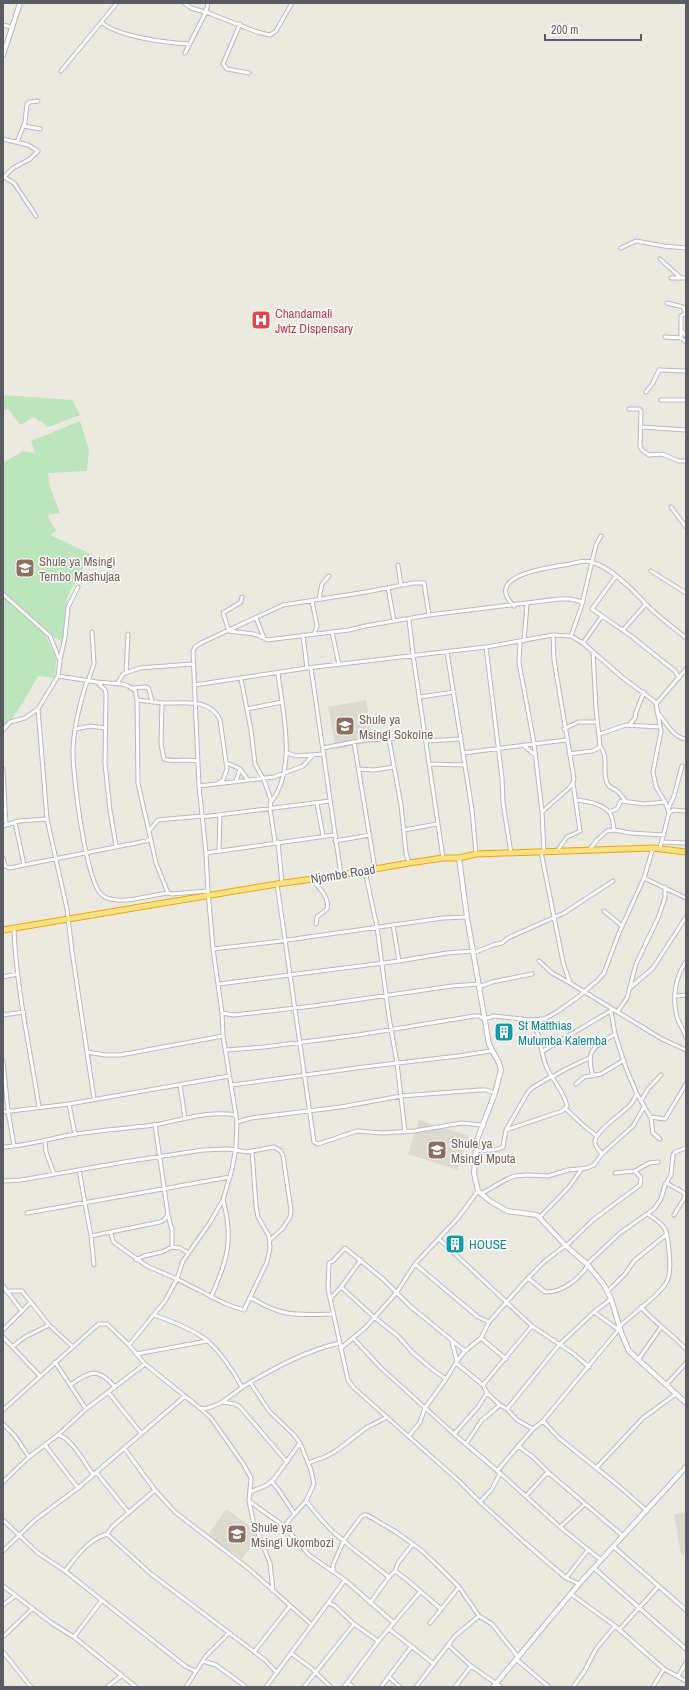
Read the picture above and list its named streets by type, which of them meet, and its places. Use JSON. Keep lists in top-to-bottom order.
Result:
{
  "streets": {
    "highway": ["Njombe Road"]
  },
  "places": {
    "hospital": ["Chandamali Jwtz Dispensary"],
    "school or university": [
      "Shule ya Msingi Tembo Mashujaa",
      "Shule ya Msingi Sokoine",
      "Shule ya Msingi Mputa",
      "Shule ya Msingi Ukombozi"
    ],
    "building": ["St Matthias Mulumba Kalemba", "HOUSE"]
  },
  "scale_bar": "200 m"
}
